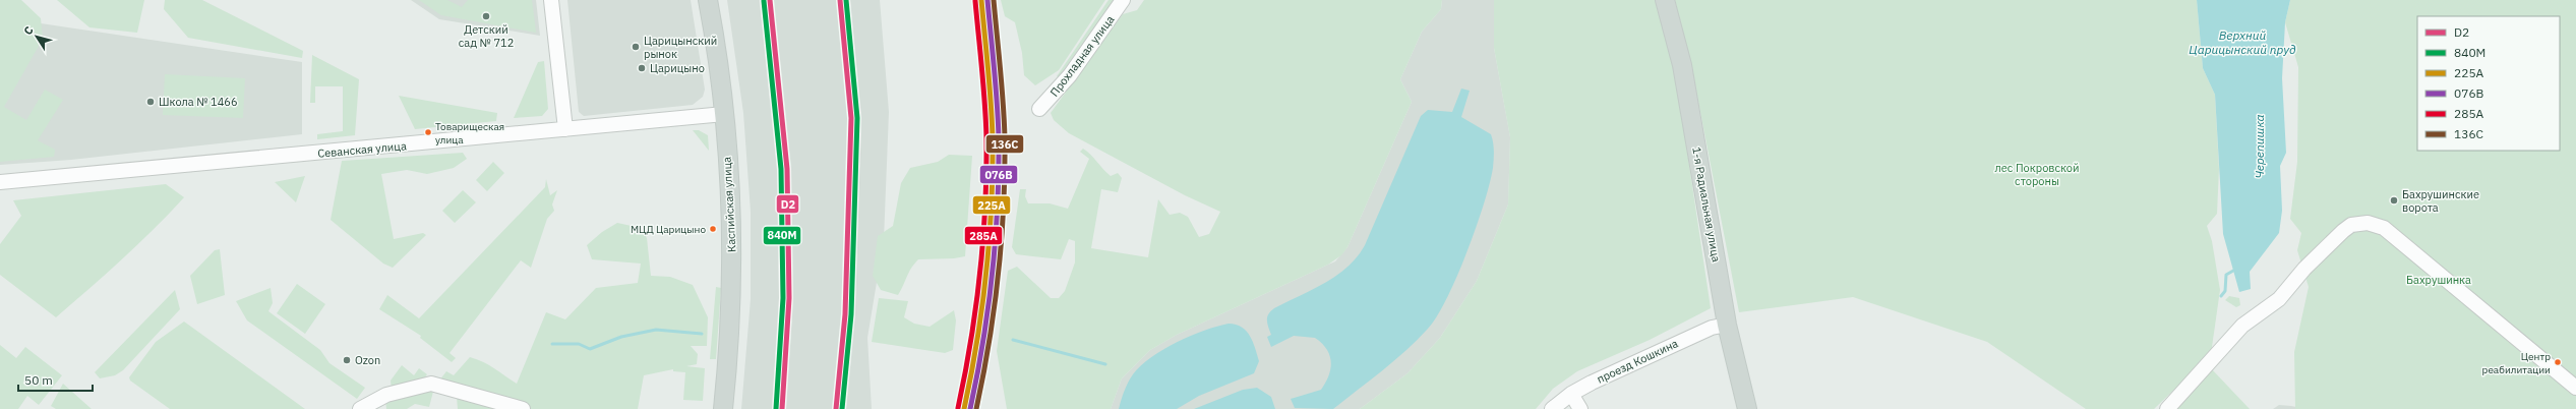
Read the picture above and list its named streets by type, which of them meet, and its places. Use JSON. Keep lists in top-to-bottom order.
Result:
{
  "streets": {
    "main road": ["Каспийская улица", "1-я Радиальная улица"],
    "street": ["Прохладная улица", "Севанская улица", "проезд Кошкина"]
  },
  "crossings": [
    ["Севанская улица", "Каспийская улица"],
    ["1-я Радиальная улица", "проезд Кошкина"]
  ],
  "water": ["Верхний Царицынский пруд", "Черепишка"],
  "parks": ["лес Покровской стороны", "Бахрушинка"],
  "places": [
    "Детский сад № 712",
    "Царицынский рынок",
    "Царицыно",
    "Школа № 1466",
    "Товарищеская улица",
    "Бахрушинские ворота",
    "МЦД Царицыно",
    "Ozon",
    "Центр реабилитации"
  ],
  "lines": [
    "transit line D2",
    "transit line 840М",
    "transit line 225А",
    "transit line 076В",
    "transit line 136С",
    "transit line 285А"
  ],
  "legend": [
    "D2",
    "840М",
    "225А",
    "076В",
    "285А",
    "136С"
  ],
  "scale_bar": "50 m",
  "north": "top left"
}
